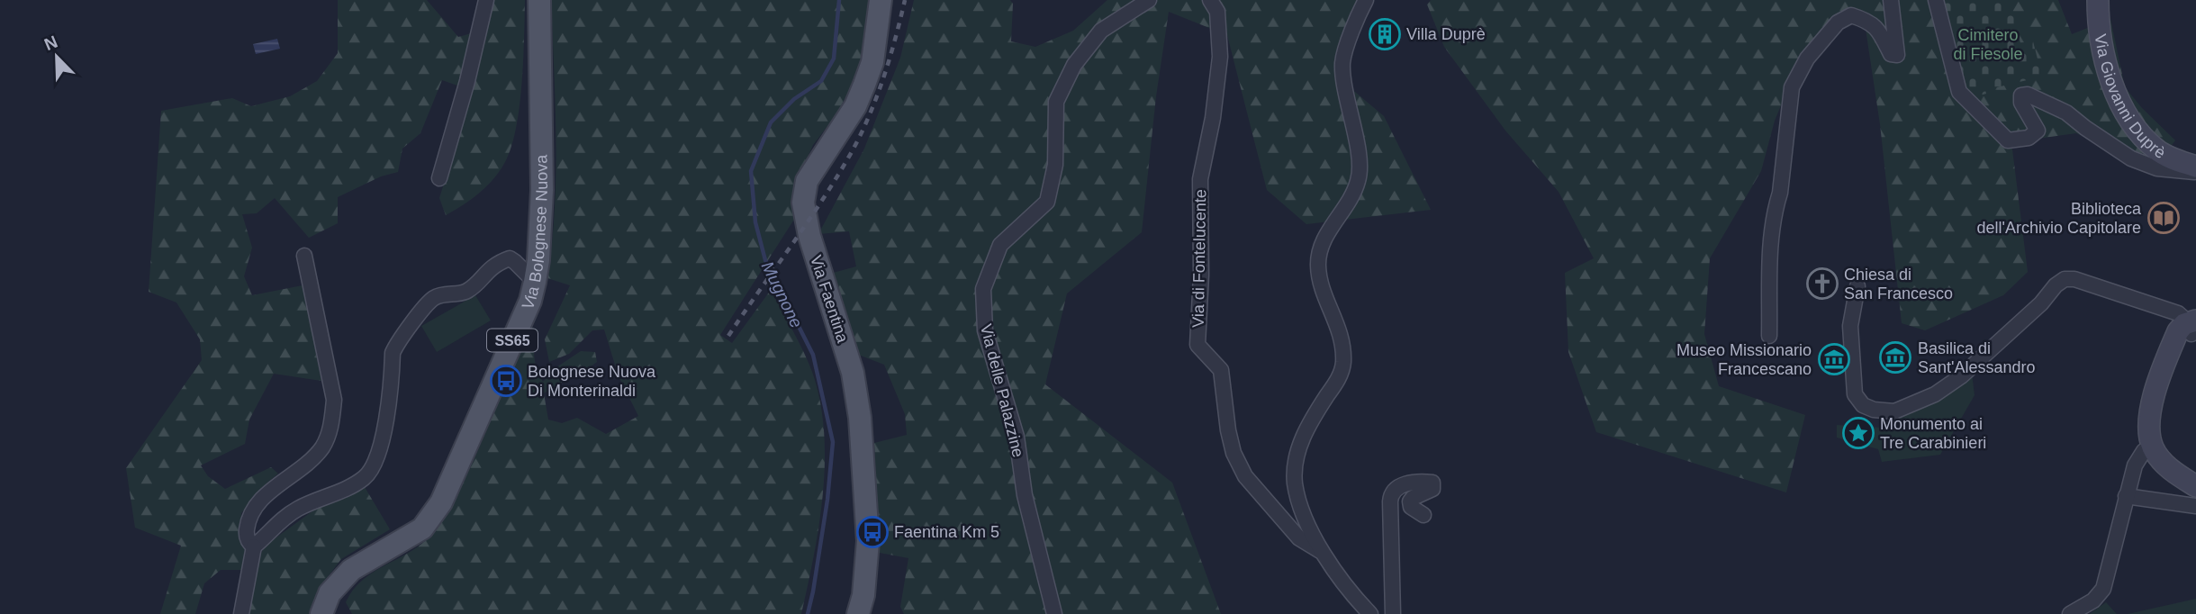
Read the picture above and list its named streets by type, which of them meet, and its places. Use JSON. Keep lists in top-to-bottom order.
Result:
{
  "streets": {
    "main road": ["Via Bolognese Nuova", "Via Faentina", "SS65"],
    "street": ["Via Giovanni Duprè", "Via di Fontelucente", "Via delle Palazzine"]
  },
  "water": ["Mugnone"],
  "parks": ["Cimitero di Fiesole"],
  "places": {
    "building": ["Villa Duprè"],
    "library": ["Biblioteca dell'Archivio Capitolare"],
    "church": ["Chiesa di San Francesco"],
    "museum": ["Basilica di Sant'Alessandro", "Museo Missionario Francescano"],
    "bus stop": ["Bolognese Nuova Di Monterinaldi", "Faentina Km 5"],
    "place": ["Monumento ai Tre Carabinieri"]
  },
  "north": "top left"
}
